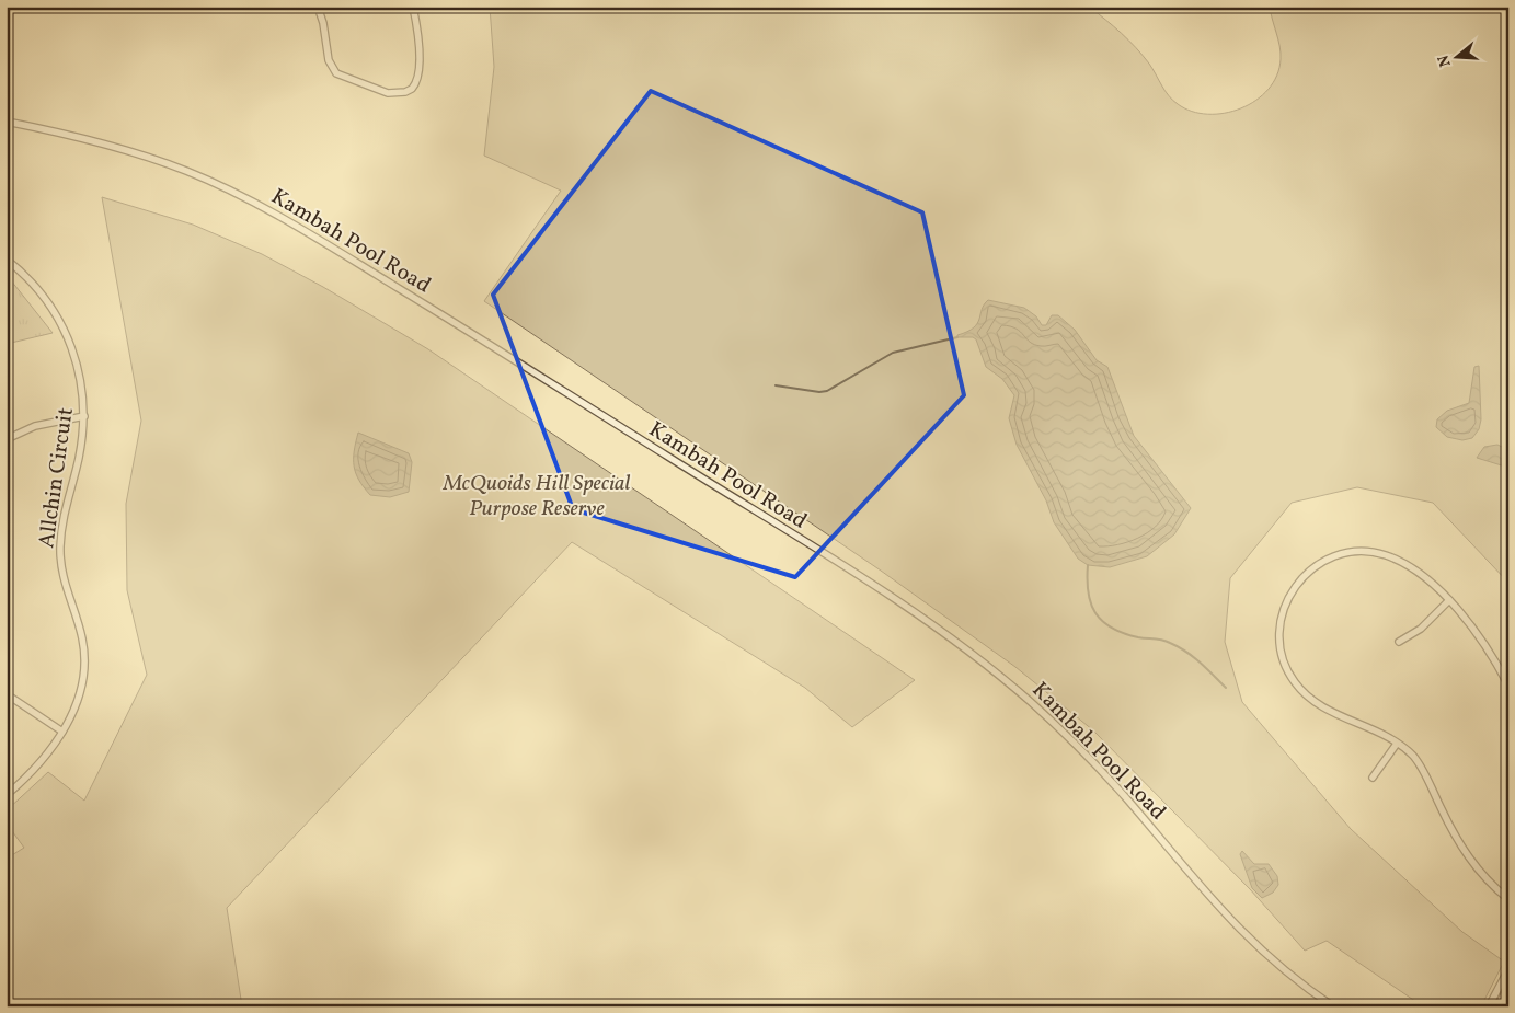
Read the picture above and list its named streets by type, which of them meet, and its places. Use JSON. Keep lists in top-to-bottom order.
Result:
{
  "streets": {
    "street": ["Kambah Pool Road", "Allchin Circuit"]
  },
  "parks": ["McQuoids Hill Special Purpose Reserve"],
  "north": "left"
}
